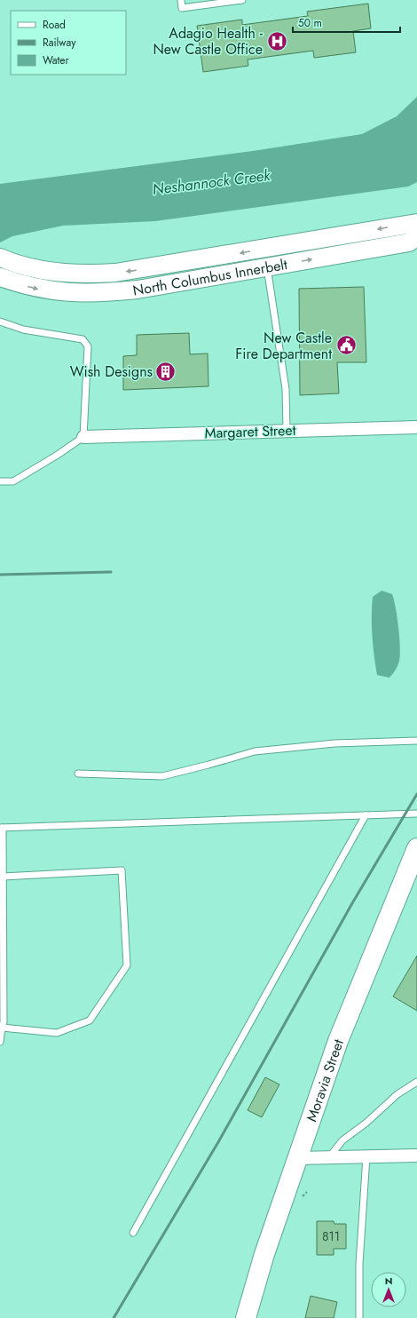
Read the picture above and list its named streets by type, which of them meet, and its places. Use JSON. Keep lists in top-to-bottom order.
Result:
{
  "streets": {
    "main road": ["North Columbus Innerbelt", "Moravia Street"],
    "street": ["Margaret Street"]
  },
  "water": ["Neshannock Creek"],
  "places": {
    "hospital": ["Adagio Health - New Castle Office"],
    "public building": ["New Castle Fire Department"],
    "building": ["Wish Designs"]
  },
  "house_numbers": ["811"],
  "legend": ["Road", "Railway", "Water"],
  "scale_bar": "50 m",
  "north": "top"
}
